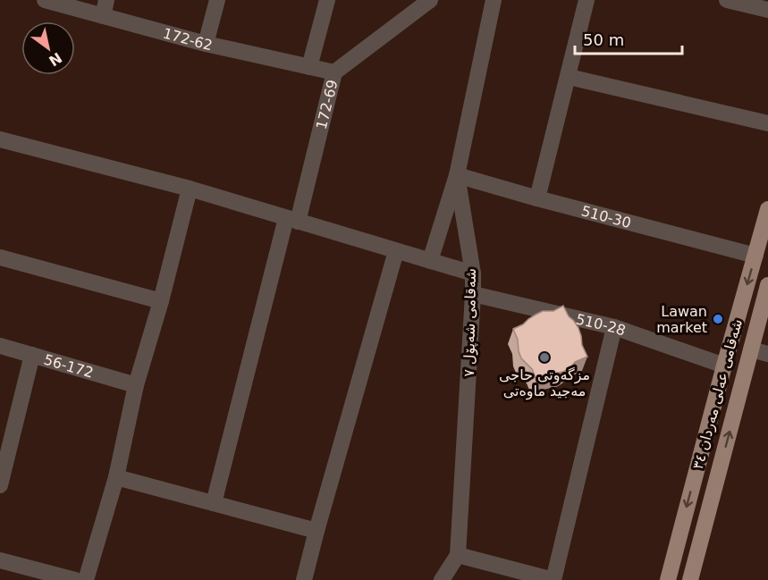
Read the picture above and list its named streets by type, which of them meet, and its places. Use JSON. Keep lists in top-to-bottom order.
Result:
{
  "streets": {
    "main road": ["شەقامی عەلی مەردان ٣٤"],
    "street": [
      "172-62",
      "172-69",
      "510-30",
      "شەقامی شەپۆل ٧",
      "510-28",
      "56-172"
    ]
  },
  "crossings": [
    ["172-62", "172-69"],
    ["510-30", "شەقامی شەپۆل ٧"],
    ["510-30", "شەقامی عەلی مەردان ٣٤"],
    ["شەقامی شەپۆل ٧", "510-28"],
    ["510-28", "شەقامی عەلی مەردان ٣٤"]
  ],
  "places": ["Lawan market", "مزگەوتی حاجی مەجید ماوەتی"],
  "scale_bar": "50 m",
  "north": "bottom right"
}
